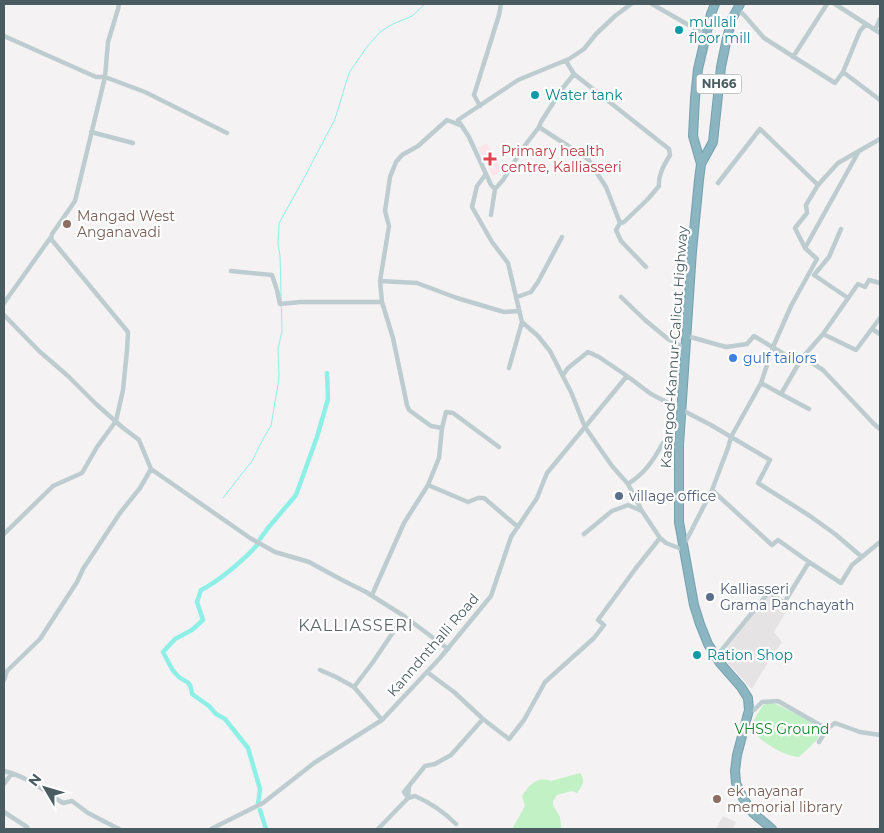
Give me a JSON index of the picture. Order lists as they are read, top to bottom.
{
  "streets": {
    "highway": ["NH66", "Kasargod-Kannur-Calicut Highway"],
    "street": ["Kanndnthalli Road"]
  },
  "districts": ["KALLIASSERI"],
  "parks": ["VHSS Ground"],
  "places": {
    "other": [
      "mullali floor mill",
      "Water tank",
      "Mangad West Anganavadi",
      "gulf tailors",
      "village office",
      "Kalliasseri Grama Panchayath",
      "Ration Shop",
      "ek nayanar memorial library"
    ],
    "health": ["Primary health centre, Kalliasseri"]
  },
  "north": "top left"
}
